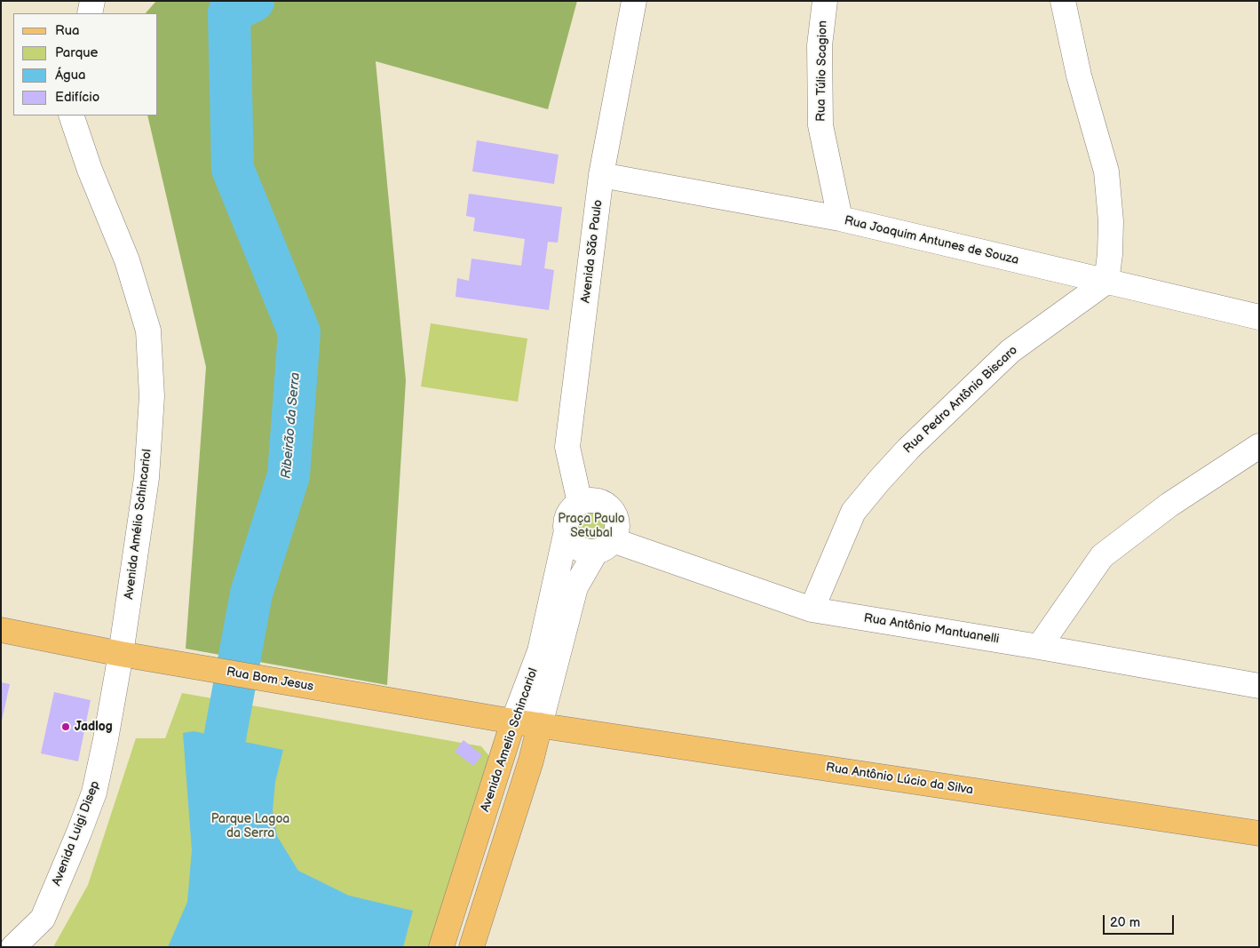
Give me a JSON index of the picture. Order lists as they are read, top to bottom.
{
  "streets": {
    "main road": ["Rua Bom Jesus", "Avenida Amelio Schincariol", "Rua Antônio Lúcio da Silva"],
    "street": [
      "Rua Túlio Scagion",
      "Rua Joaquim Antunes de Souza",
      "Avenida São Paulo",
      "Rua Pedro Antônio Biscaro",
      "Avenida Amélio Schincariol",
      "Rua Antônio Mantuanelli",
      "Avenida Luigi Disep"
    ]
  },
  "crossings": [
    ["Rua Túlio Scagion", "Rua Joaquim Antunes de Souza"],
    ["Rua Joaquim Antunes de Souza", "Avenida São Paulo"],
    ["Rua Joaquim Antunes de Souza", "Rua Pedro Antônio Biscaro"],
    ["Avenida São Paulo", "Rua Antônio Mantuanelli"],
    ["Avenida São Paulo", "Avenida Amelio Schincariol"],
    ["Rua Pedro Antônio Biscaro", "Rua Antônio Mantuanelli"],
    ["Avenida Amélio Schincariol", "Rua Bom Jesus"],
    ["Avenida Amélio Schincariol", "Avenida Luigi Disep"],
    ["Rua Antônio Mantuanelli", "Avenida Amelio Schincariol"],
    ["Rua Bom Jesus", "Avenida Amelio Schincariol"],
    ["Rua Bom Jesus", "Rua Antônio Lúcio da Silva"],
    ["Rua Bom Jesus", "Avenida Luigi Disep"],
    ["Avenida Amelio Schincariol", "Rua Antônio Lúcio da Silva"]
  ],
  "water": ["Ribeirão da Serra"],
  "parks": ["Praça Paulo Setubal", "Parque Lagoa da Serra"],
  "places": ["Jadlog"],
  "legend": [
    "Rua",
    "Parque",
    "Água",
    "Edifício"
  ],
  "scale_bar": "20 m"
}
